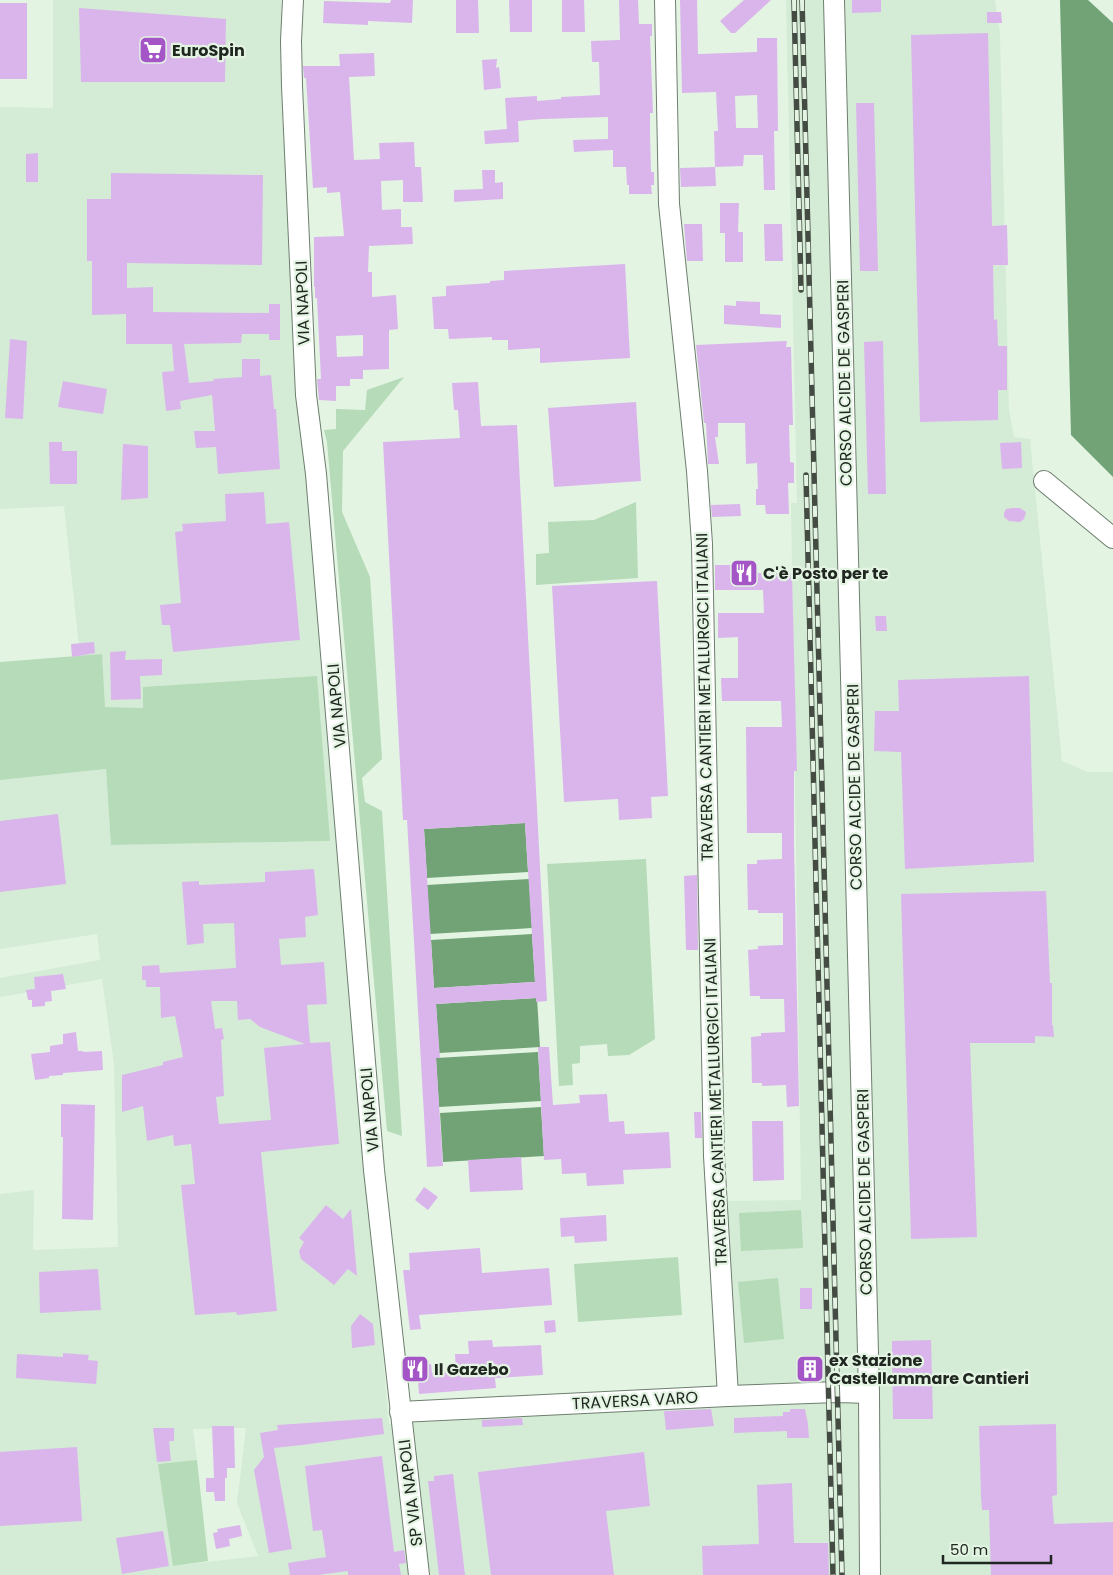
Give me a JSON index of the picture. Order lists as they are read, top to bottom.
{
  "streets": {
    "street": [
      "VIA NAPOLI",
      "CORSO ALCIDE DE GASPERI",
      "TRAVERSA CANTIERI METALLURGICI ITALIANI",
      "TRAVERSA VARO",
      "SP VIA NAPOLI"
    ]
  },
  "crossings": [
    ["VIA NAPOLI", "TRAVERSA VARO"],
    ["VIA NAPOLI", "SP VIA NAPOLI"],
    ["CORSO ALCIDE DE GASPERI", "TRAVERSA VARO"],
    ["TRAVERSA CANTIERI METALLURGICI ITALIANI", "TRAVERSA VARO"],
    ["TRAVERSA VARO", "SP VIA NAPOLI"]
  ],
  "places": {
    "supermarket": ["EuroSpin"],
    "restaurant": ["C'è Posto per te", "Il Gazebo"],
    "building": ["ex Stazione Castellammare Cantieri"]
  },
  "scale_bar": "50 m"
}
